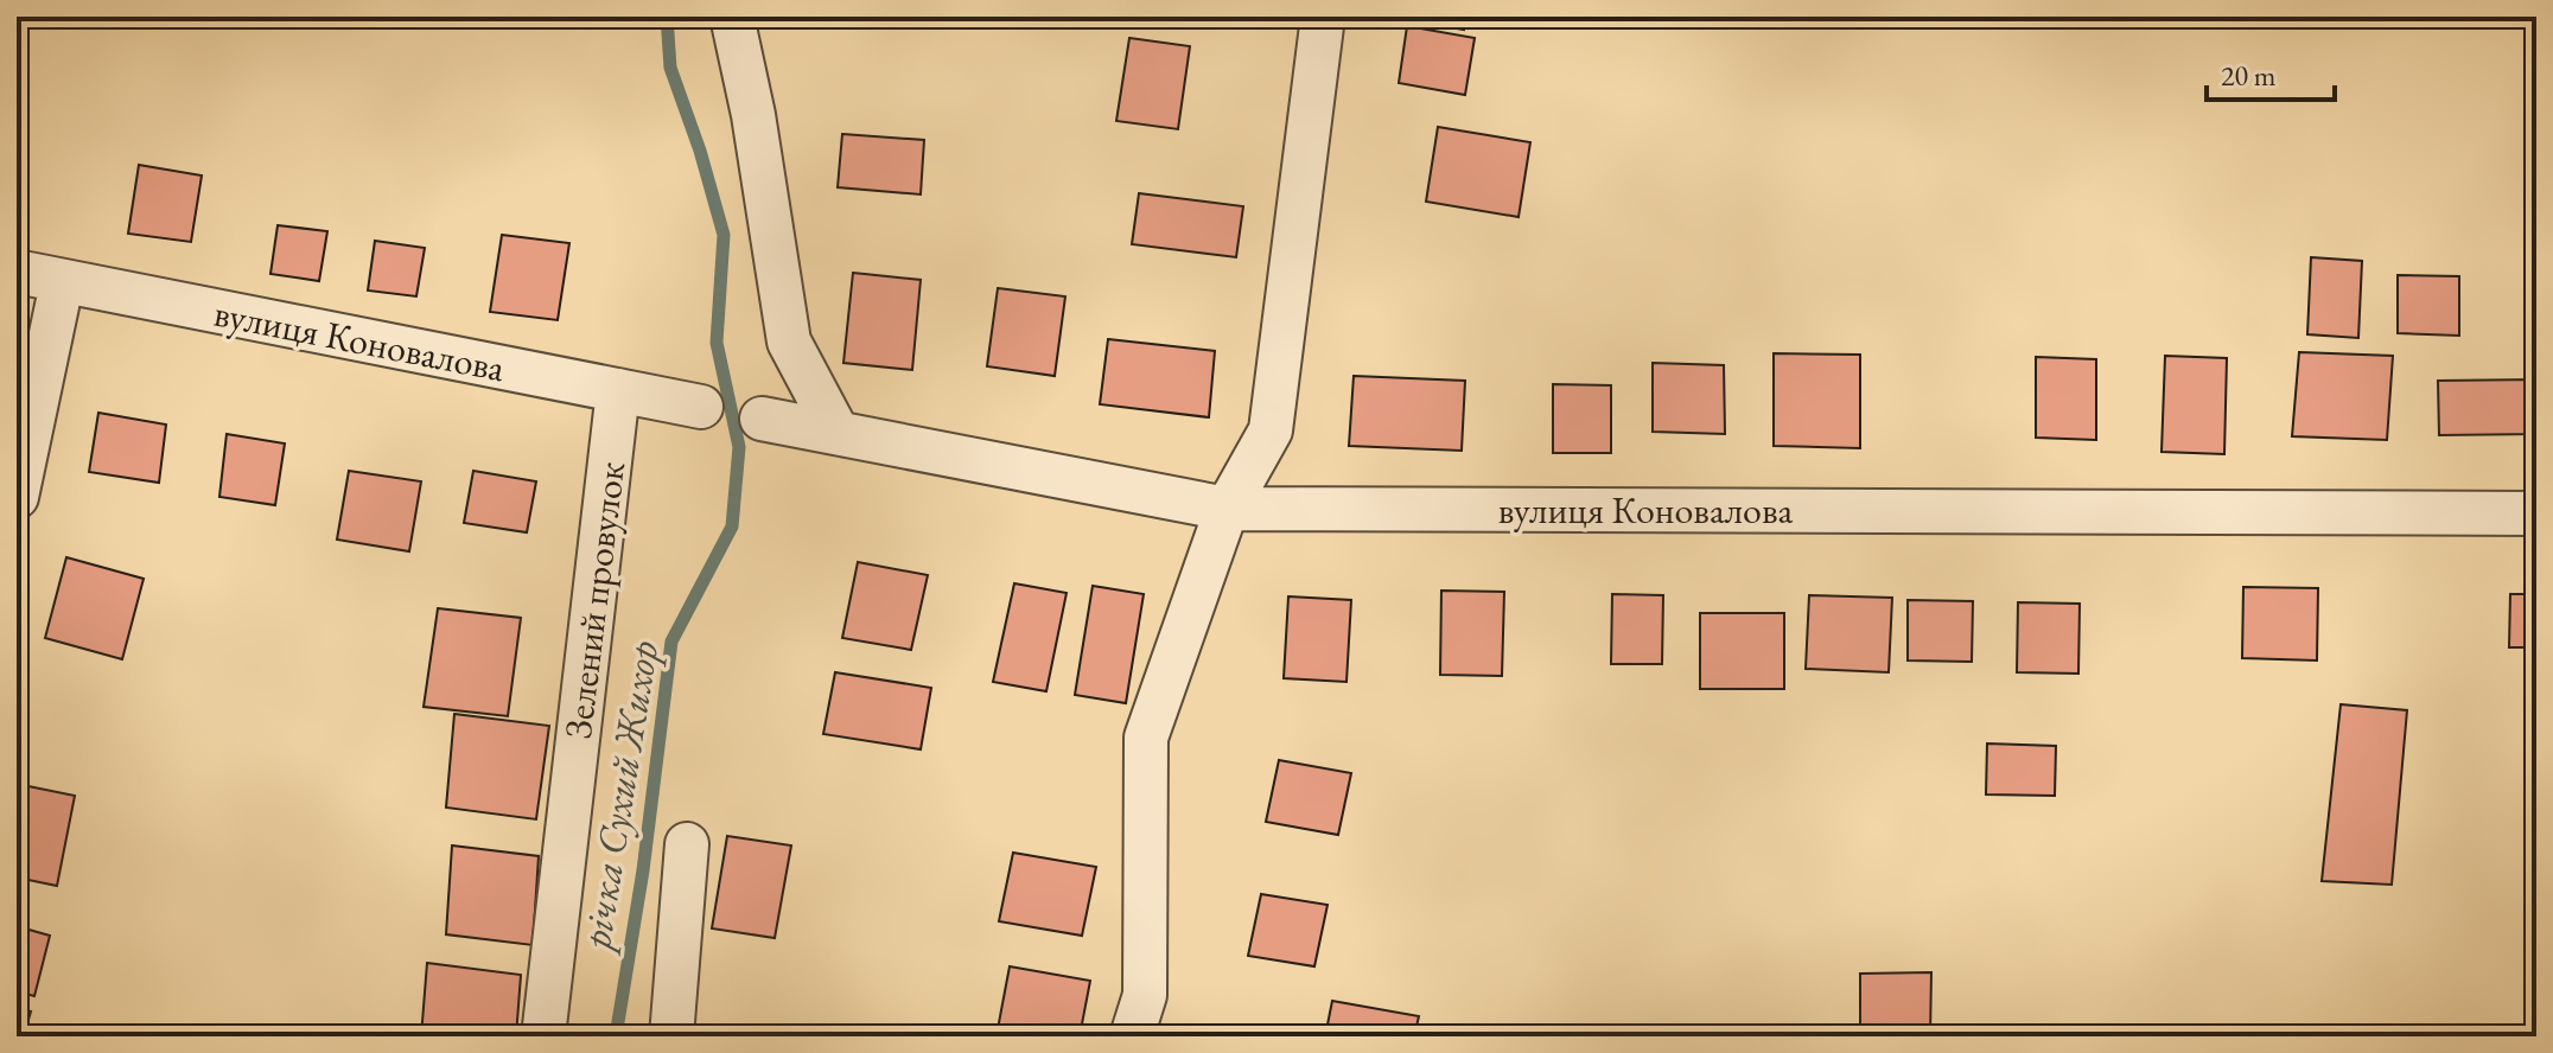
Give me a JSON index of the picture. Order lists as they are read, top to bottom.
{
  "streets": {
    "street": ["вулиця Коновалова", "Зелений провулок"]
  },
  "crossings": [
    ["вулиця Коновалова", "Зелений провулок"]
  ],
  "water": ["річка Сухий Жихор"],
  "scale_bar": "20 m"
}
